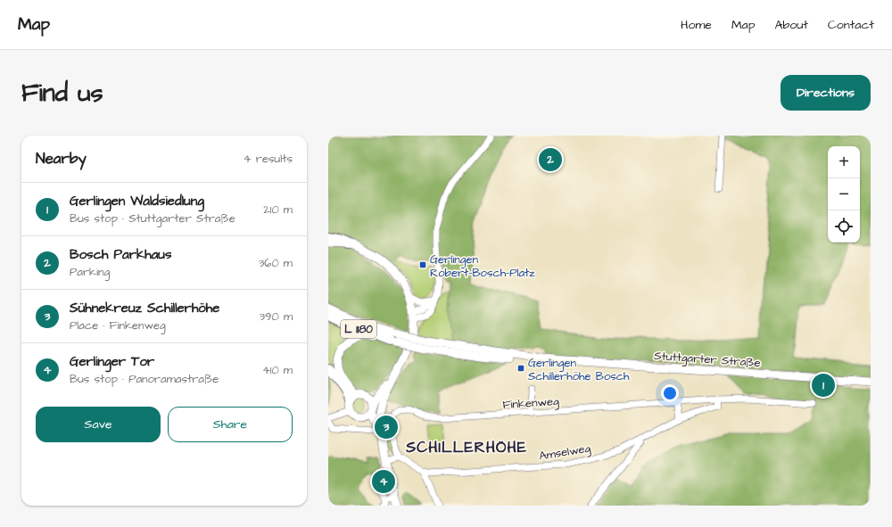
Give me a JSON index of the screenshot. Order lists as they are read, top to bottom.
{
  "streets": {
    "highway": ["L 1180"],
    "main road": ["Stuttgarter Straße"],
    "street": ["Finkenweg", "Amselweg"]
  },
  "crossings": [
    ["L 1180", "Stuttgarter Straße"],
    ["Finkenweg", "Amselweg"]
  ],
  "districts": ["SCHILLERHÖHE"],
  "places": {
    "transit": ["Gerlingen Robert-Bosch-Platz", "Gerlingen Schillerhöhe Bosch"]
  },
  "page": {
    "header": "Map",
    "nav": [
      "Home",
      "Map",
      "About",
      "Contact"
    ],
    "buttons": [
      "Directions",
      ["Save", "Share"]
    ],
    "title": "Find us",
    "heading": ["Nearby", "4 results"],
    "map_buttons": ["+", "−"],
    "pins": [
      "2",
      "1",
      "3",
      "4"
    ],
    "list": [
      {
        "mark": "1",
        "name": "Gerlingen Waldsiedlung",
        "note": "Bus stop · Stuttgarter Straße",
        "value": "210 m"
      },
      {
        "mark": "2",
        "name": "Bosch Parkhaus",
        "note": "Parking",
        "value": "360 m"
      },
      {
        "mark": "3",
        "name": "Sühnekreuz Schillerhöhe",
        "note": "Place · Finkenweg",
        "value": "390 m"
      },
      {
        "mark": "4",
        "name": "Gerlinger Tor",
        "note": "Bus stop · Panoramastraße",
        "value": "410 m"
      }
    ]
  }
}
